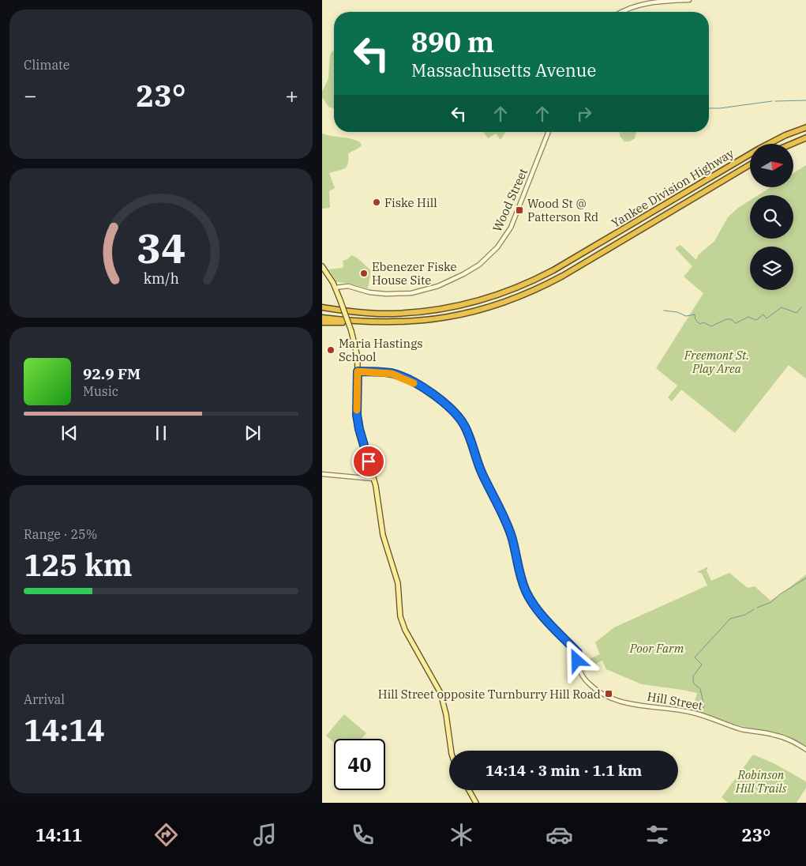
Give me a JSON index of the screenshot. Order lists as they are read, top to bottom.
{
  "streets": {
    "highway": ["Yankee Division Highway"],
    "street": ["Wood Street", "Hill Street"]
  },
  "parks": ["Freemont St. Play Area", "Poor Farm", "Robinson Hill Trails"],
  "places": {
    "other": ["Fiske Hill", "Ebenezer Fiske House Site", "Maria Hastings School"],
    "transit": ["Wood St @ Patterson Rd", "Hill Street opposite Turnburry Hill Road"]
  },
  "north": "right",
  "page": {
    "tile": [
      "Climate",
      ["Range · 25%", "125 km"],
      ["Arrival", "14:14"]
    ],
    "turn": ["890 m", "Massachusetts Avenue"],
    "heat": ["−", "23°", "+"],
    "song": ["92.9 FM", "Music"],
    "limit": "40",
    "trip": "14:14 · 3 min · 1.1 km",
    "tabs": ["14:11", "23°"],
    "gauge": ["34", "km/h"]
  }
}
